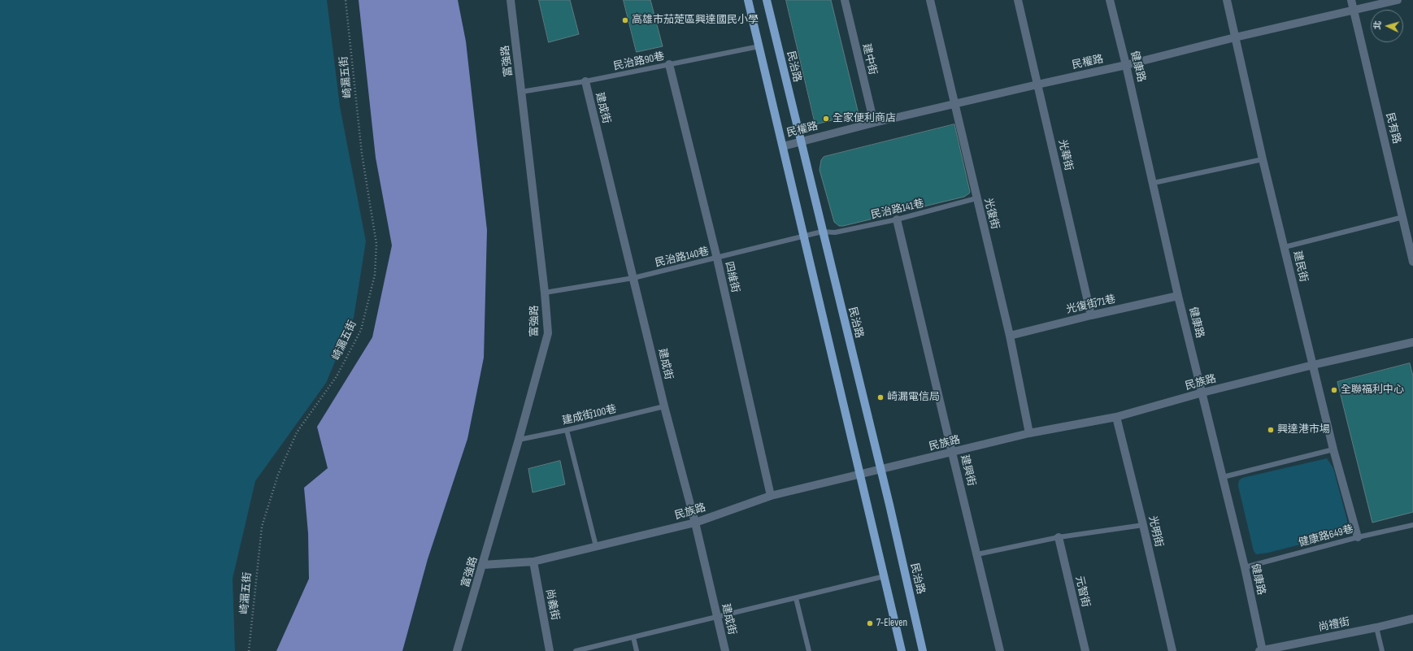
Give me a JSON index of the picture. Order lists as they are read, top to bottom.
{
  "streets": {
    "main road": ["民治路"],
    "street": [
      "建中街",
      "富強路",
      "民權路",
      "健康路",
      "建成街",
      "民有路",
      "光華街",
      "光復街",
      "建民街",
      "四維街",
      "光復街71巷",
      "民族路",
      "建興街",
      "光明街",
      "元智街",
      "尚義街",
      "尚禮街"
    ],
    "lane": [
      "民治路90巷",
      "民治路141巷",
      "民治路140巷",
      "建成街100巷",
      "健康路649巷"
    ],
    "path": ["崎漏五街"]
  },
  "crossings": [
    ["建中街", "民權路"],
    ["富強路", "民治路90巷"],
    ["富強路", "民治路140巷"],
    ["富強路", "民族路"],
    ["富強路", "建成街100巷"],
    ["民治路90巷", "建成街"],
    ["民治路90巷", "四維街"],
    ["民權路", "民治路"],
    ["民權路", "健康路"],
    ["民權路", "民有路"],
    ["民權路", "光華街"],
    ["民權路", "光復街"],
    ["民權路", "建民街"],
    ["民治路", "民治路141巷"],
    ["民治路", "民治路140巷"],
    ["民治路", "民族路"],
    ["健康路", "光復街71巷"],
    ["健康路", "民族路"],
    ["健康路", "健康路649巷"],
    ["健康路", "尚禮街"],
    ["建成街", "民治路140巷"],
    ["建成街", "民族路"],
    ["建成街", "建成街100巷"],
    ["光華街", "光復街71巷"],
    ["民治路141巷", "光復街"],
    ["民治路141巷", "民治路140巷"],
    ["民治路141巷", "建興街"],
    ["光復街", "光復街71巷"],
    ["光復街", "民族路"],
    ["民治路140巷", "四維街"],
    ["建民街", "民族路"],
    ["建民街", "健康路649巷"],
    ["四維街", "民族路"],
    ["民族路", "建興街"],
    ["民族路", "光明街"],
    ["民族路", "尚義街"]
  ],
  "places": [
    "高雄市茄萣區興達國民小學",
    "全家便利商店",
    "全聯福利中心",
    "崎漏電信局",
    "興達港市場",
    "7-Eleven"
  ],
  "north": "left"
}
